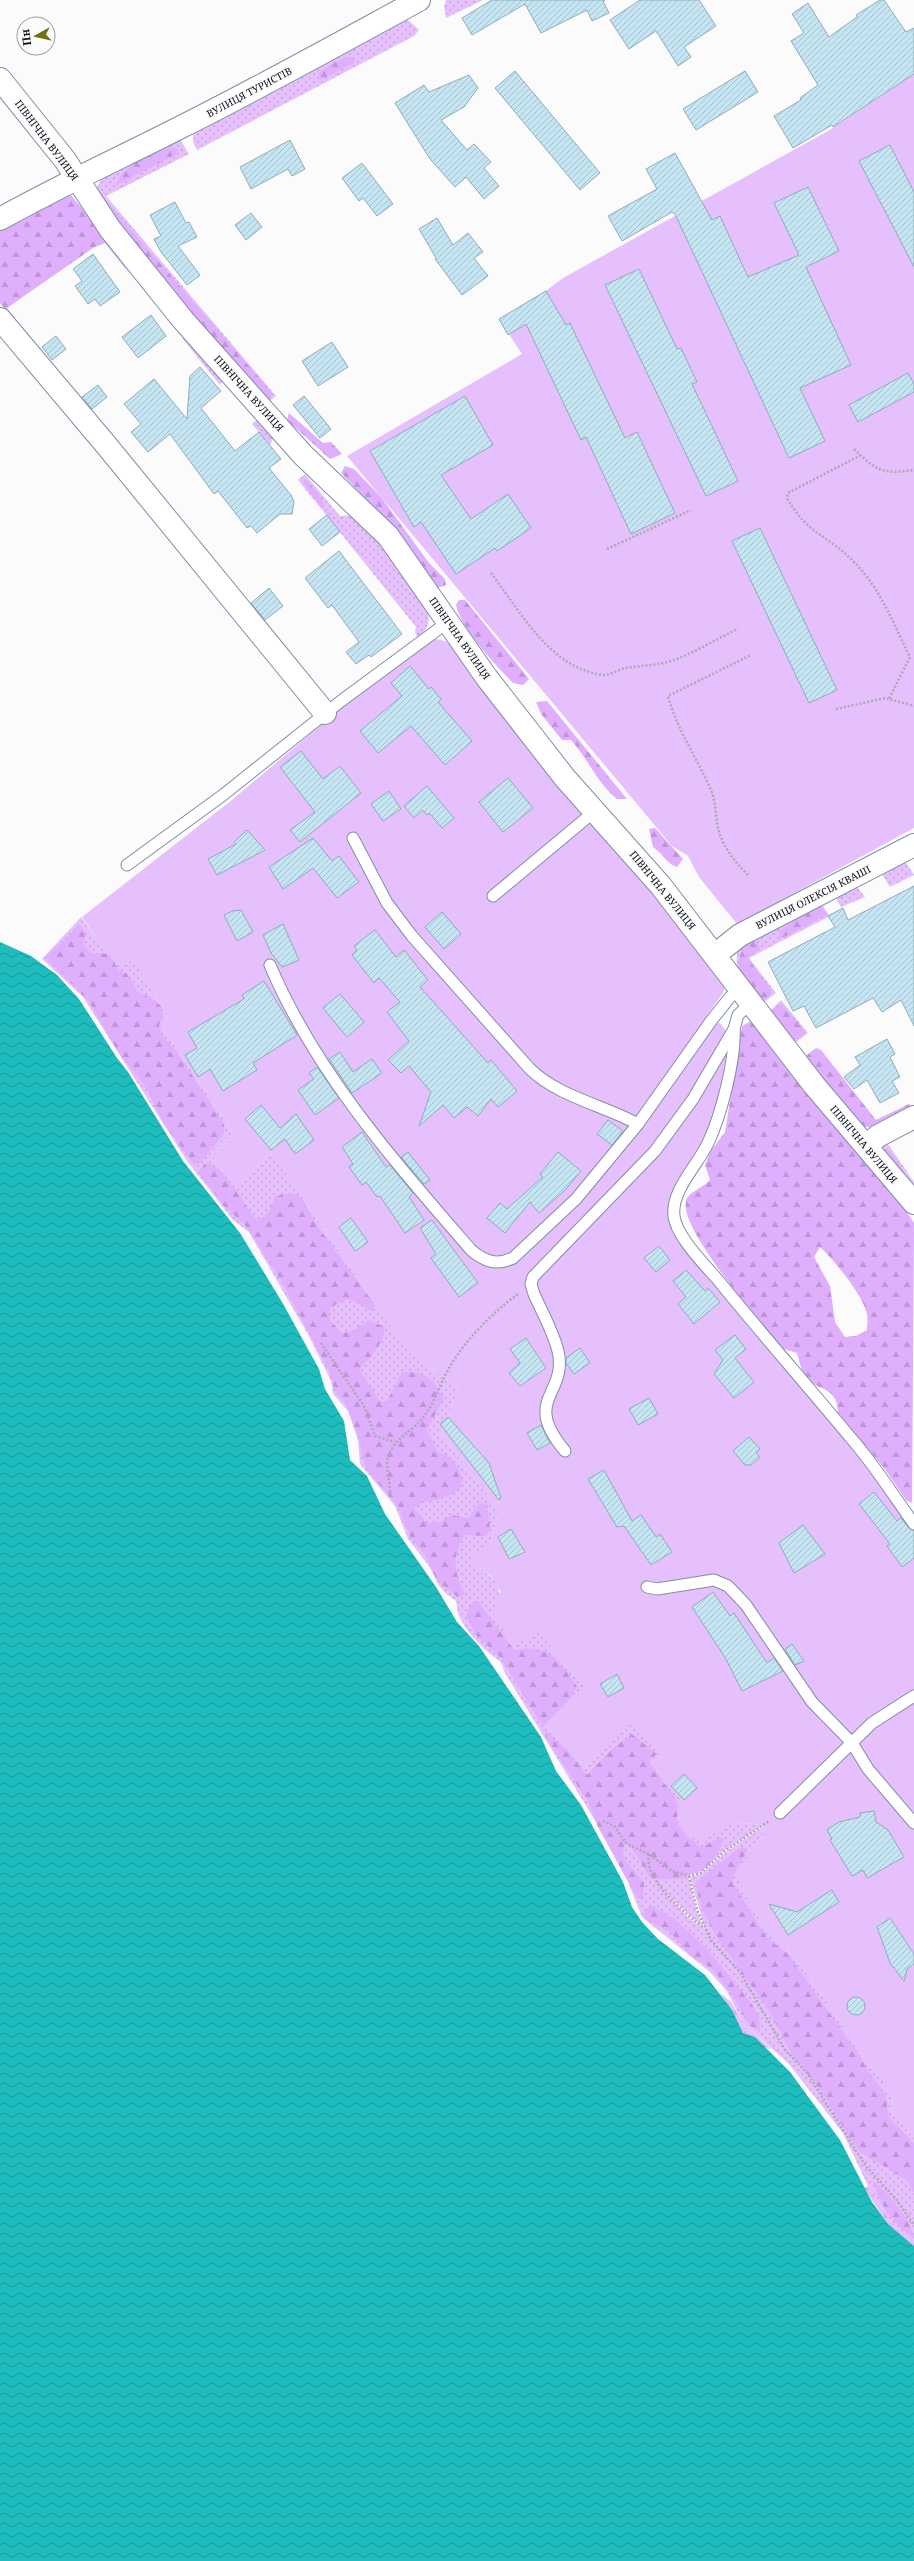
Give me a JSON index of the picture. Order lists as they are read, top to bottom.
{
  "streets": {
    "street": ["ВУЛИЦЯ ТУРИСТІВ", "ПІВНІЧНА ВУЛИЦЯ", "ВУЛИЦЯ ОЛЕКСІЯ КВАШІ"]
  },
  "crossings": [
    ["ВУЛИЦЯ ТУРИСТІВ", "ПІВНІЧНА ВУЛИЦЯ"],
    ["ПІВНІЧНА ВУЛИЦЯ", "ВУЛИЦЯ ОЛЕКСІЯ КВАШІ"]
  ],
  "north": "left"
}
